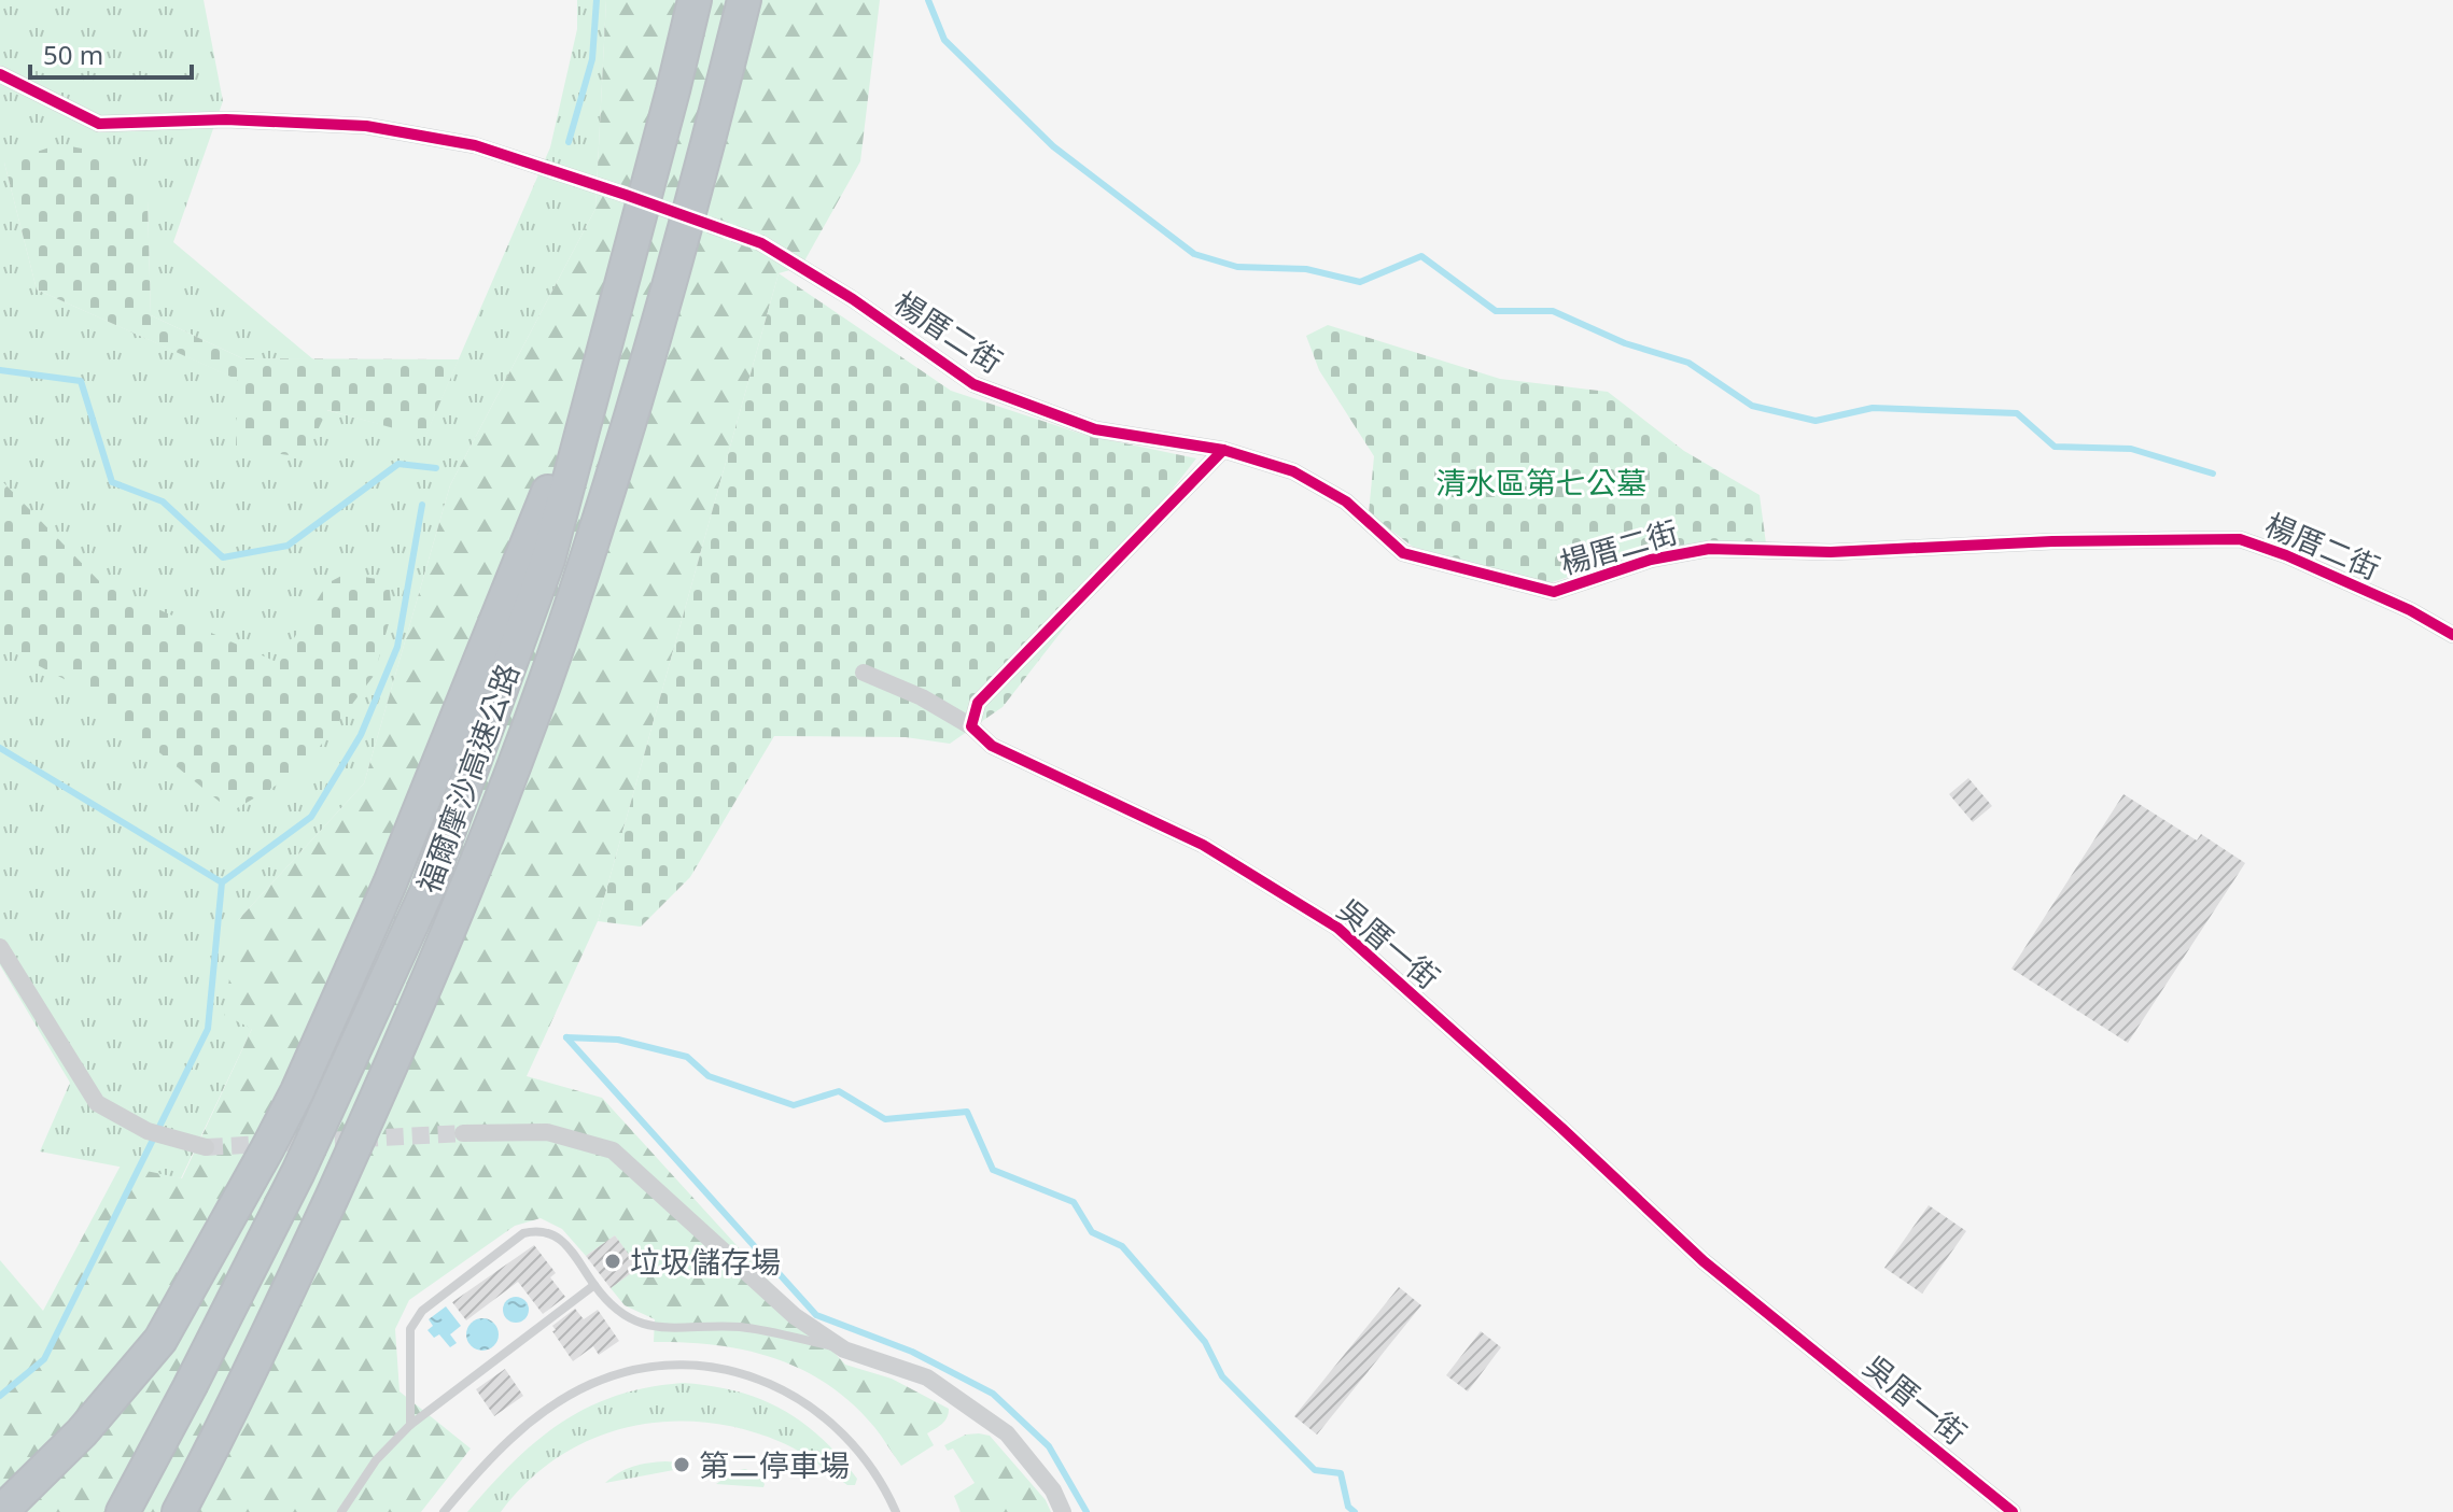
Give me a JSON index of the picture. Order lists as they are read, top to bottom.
{
  "streets": {
    "highway": ["福爾摩沙高速公路"],
    "street": ["楊厝二街", "吳厝一街"]
  },
  "parks": ["清水區第七公墓"],
  "places": ["垃圾儲存場", "第二停車場"],
  "scale_bar": "50 m"
}
